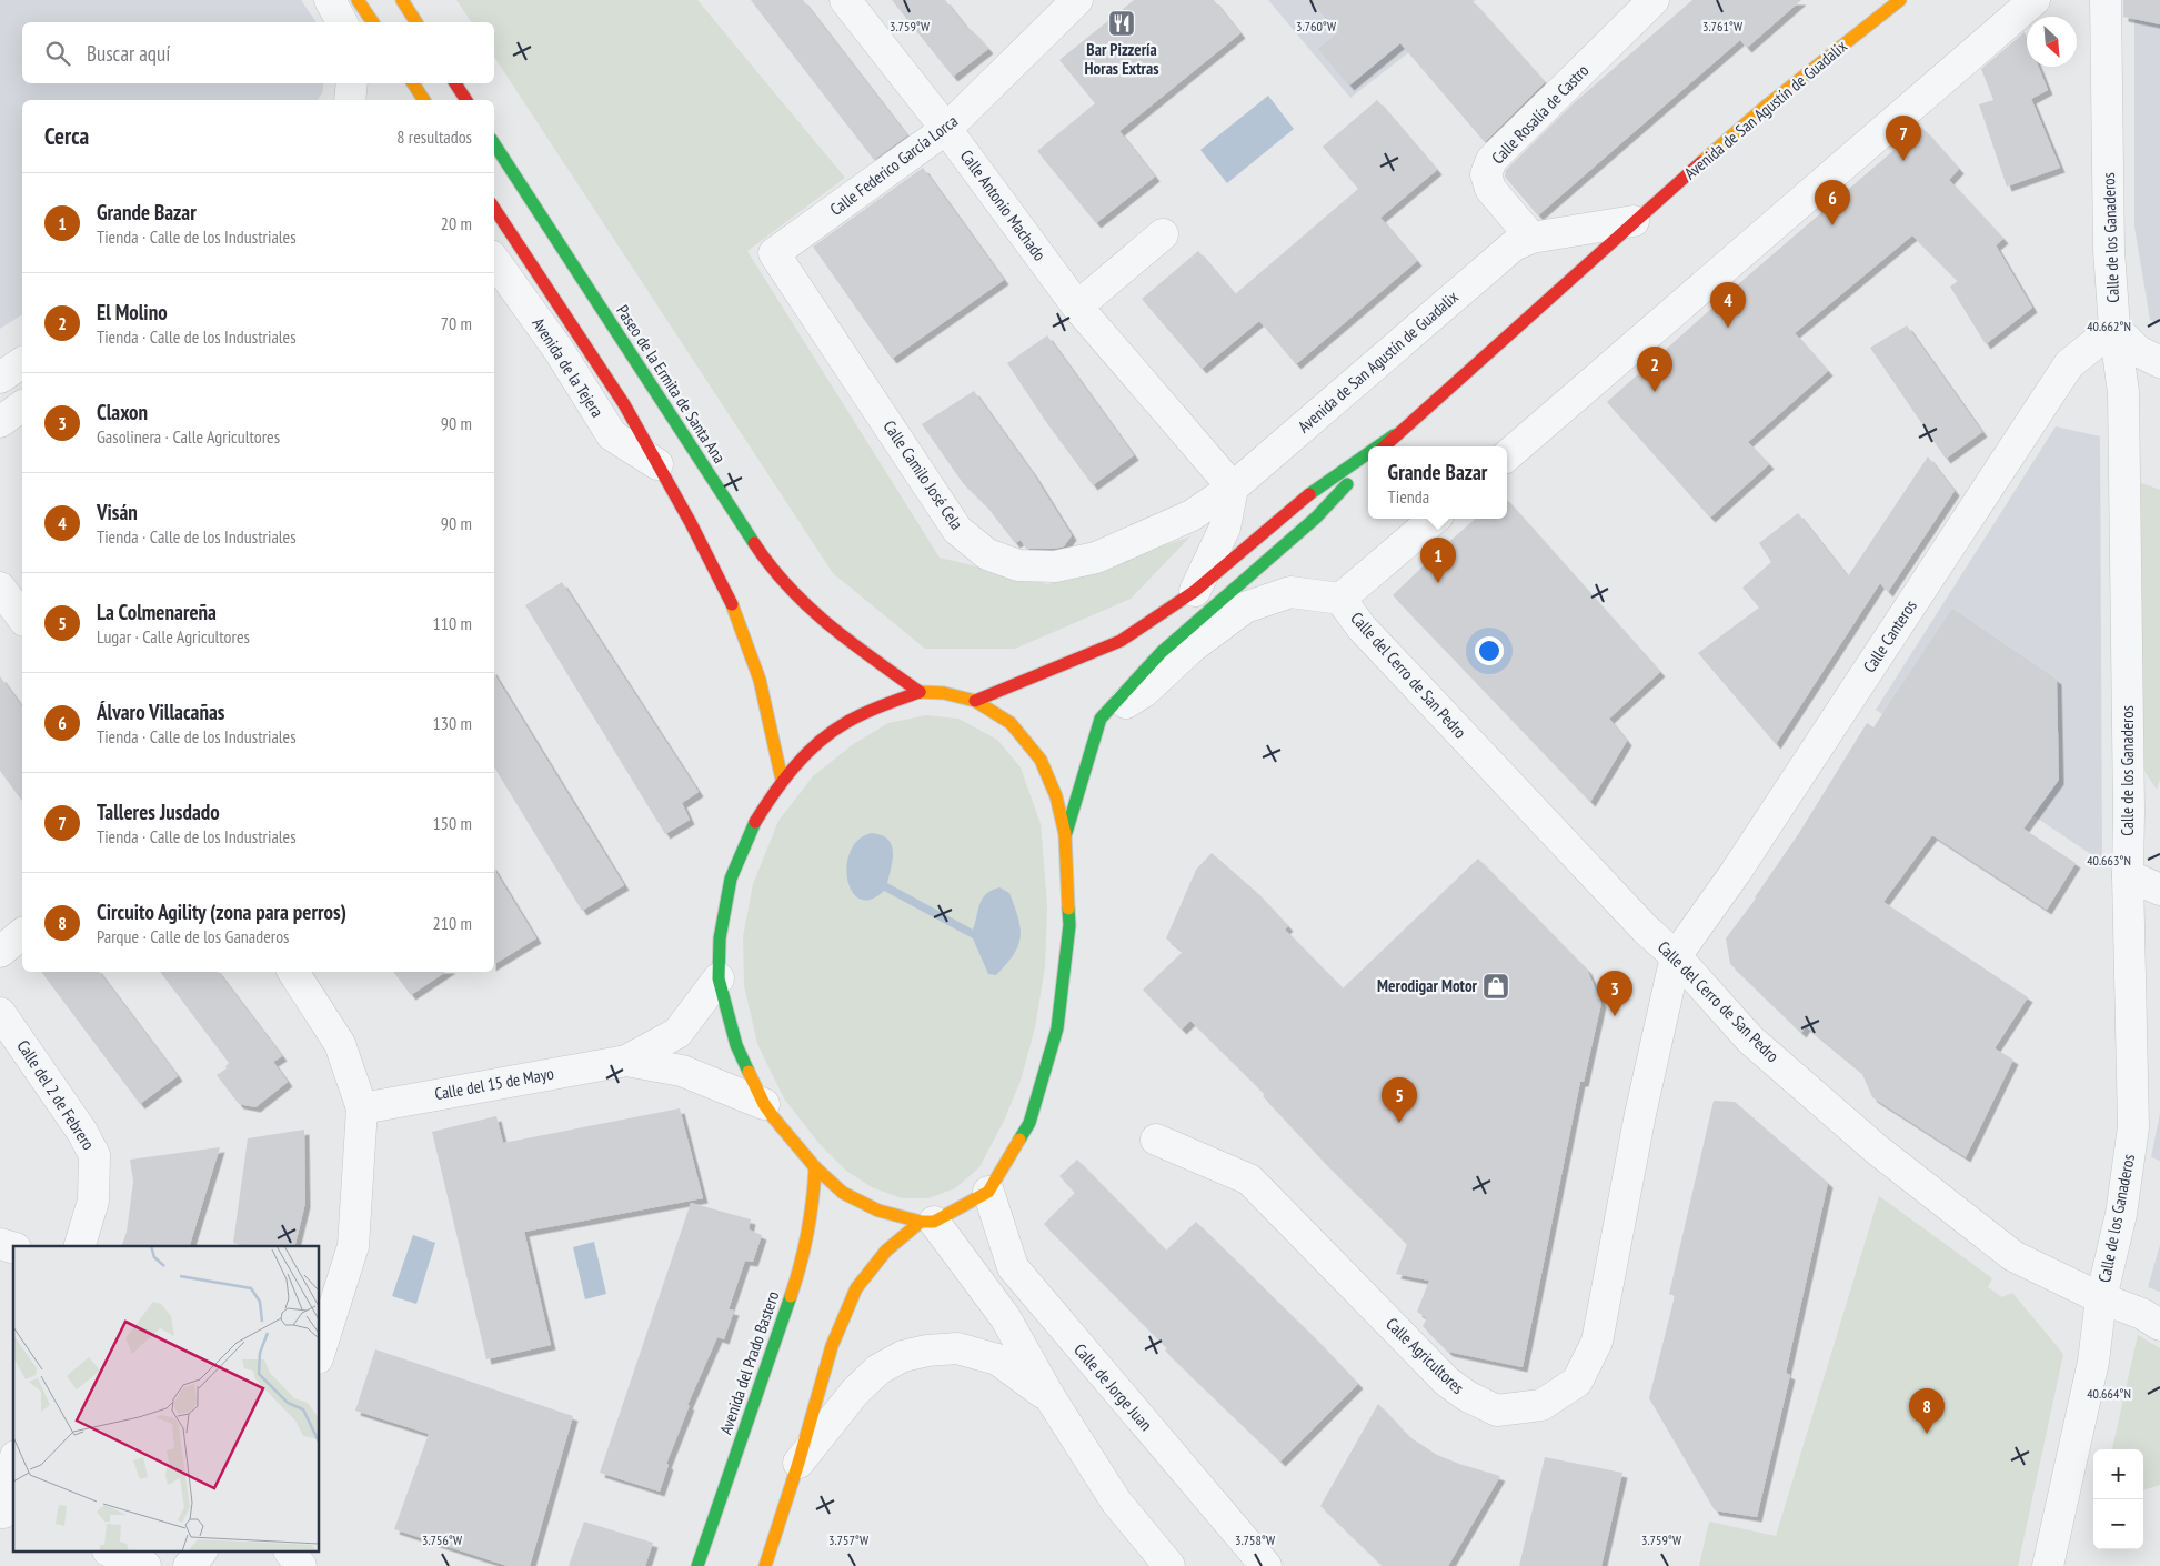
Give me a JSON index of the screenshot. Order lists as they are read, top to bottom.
{
  "streets": {
    "main road": ["Avenida de San Agustín de Guadalix", "Paseo de la Ermita de Santa Ana", "Avenida del Prado Bastero"],
    "street": [
      "Calle Rosalía de Castro",
      "Calle Federico García Lorca",
      "Calle Antonio Machado",
      "Calle de los Ganaderos",
      "Avenida de la Tejera",
      "Calle Camilo José Cela",
      "Calle Canteros",
      "Calle del Cerro de San Pedro",
      "Calle del 15 de Mayo",
      "Calle del 2 de Febrero",
      "Calle Agricultores",
      "Calle de Jorge Juan"
    ]
  },
  "crossings": [
    ["Avenida de San Agustín de Guadalix", "Calle Rosalía de Castro"],
    ["Avenida de San Agustín de Guadalix", "Calle Antonio Machado"],
    ["Avenida de San Agustín de Guadalix", "Calle Camilo José Cela"],
    ["Calle Federico García Lorca", "Calle Antonio Machado"],
    ["Calle Federico García Lorca", "Calle Camilo José Cela"],
    ["Calle Antonio Machado", "Calle Camilo José Cela"],
    ["Calle de los Ganaderos", "Calle Canteros"],
    ["Calle de los Ganaderos", "Calle del Cerro de San Pedro"],
    ["Calle Canteros", "Calle del Cerro de San Pedro"],
    ["Calle Canteros", "Calle Agricultores"],
    ["Calle del Cerro de San Pedro", "Calle Agricultores"]
  ],
  "places": {
    "restaurant": ["Bar Pizzería Horas Extras"],
    "shop": ["Merodigar Motor"]
  },
  "north": "bottom right",
  "page": {
    "search": "Buscar aquí",
    "heading": ["Cerca", "8 resultados"],
    "pins": [
      "7",
      "6",
      "4",
      "2",
      "1",
      "3",
      "5",
      "8"
    ],
    "list": [
      {
        "mark": "1",
        "name": "Grande Bazar",
        "note": "Tienda · Calle de los Industriales",
        "value": "20 m"
      },
      {
        "mark": "2",
        "name": "El Molino",
        "note": "Tienda · Calle de los Industriales",
        "value": "70 m"
      },
      {
        "mark": "3",
        "name": "Claxon",
        "note": "Gasolinera · Calle Agricultores",
        "value": "90 m"
      },
      {
        "mark": "4",
        "name": "Visán",
        "note": "Tienda · Calle de los Industriales",
        "value": "90 m"
      },
      {
        "mark": "5",
        "name": "La Colmenareña",
        "note": "Lugar · Calle Agricultores",
        "value": "110 m"
      },
      {
        "mark": "6",
        "name": "Álvaro Villacañas",
        "note": "Tienda · Calle de los Industriales",
        "value": "130 m"
      },
      {
        "mark": "7",
        "name": "Talleres Jusdado",
        "note": "Tienda · Calle de los Industriales",
        "value": "150 m"
      },
      {
        "mark": "8",
        "name": "Circuito Agility (zona para perros)",
        "note": "Parque · Calle de los Ganaderos",
        "value": "210 m"
      }
    ],
    "popup": ["Grande Bazar", "Tienda"],
    "map_buttons": ["+", "−"]
  },
  "coordinates": [
    "3.760°W",
    "3.759°W",
    "3.761°W",
    "40.662°N",
    "40.663°N",
    "40.664°N",
    "3.756°W",
    "3.757°W",
    "3.758°W"
  ]
}
